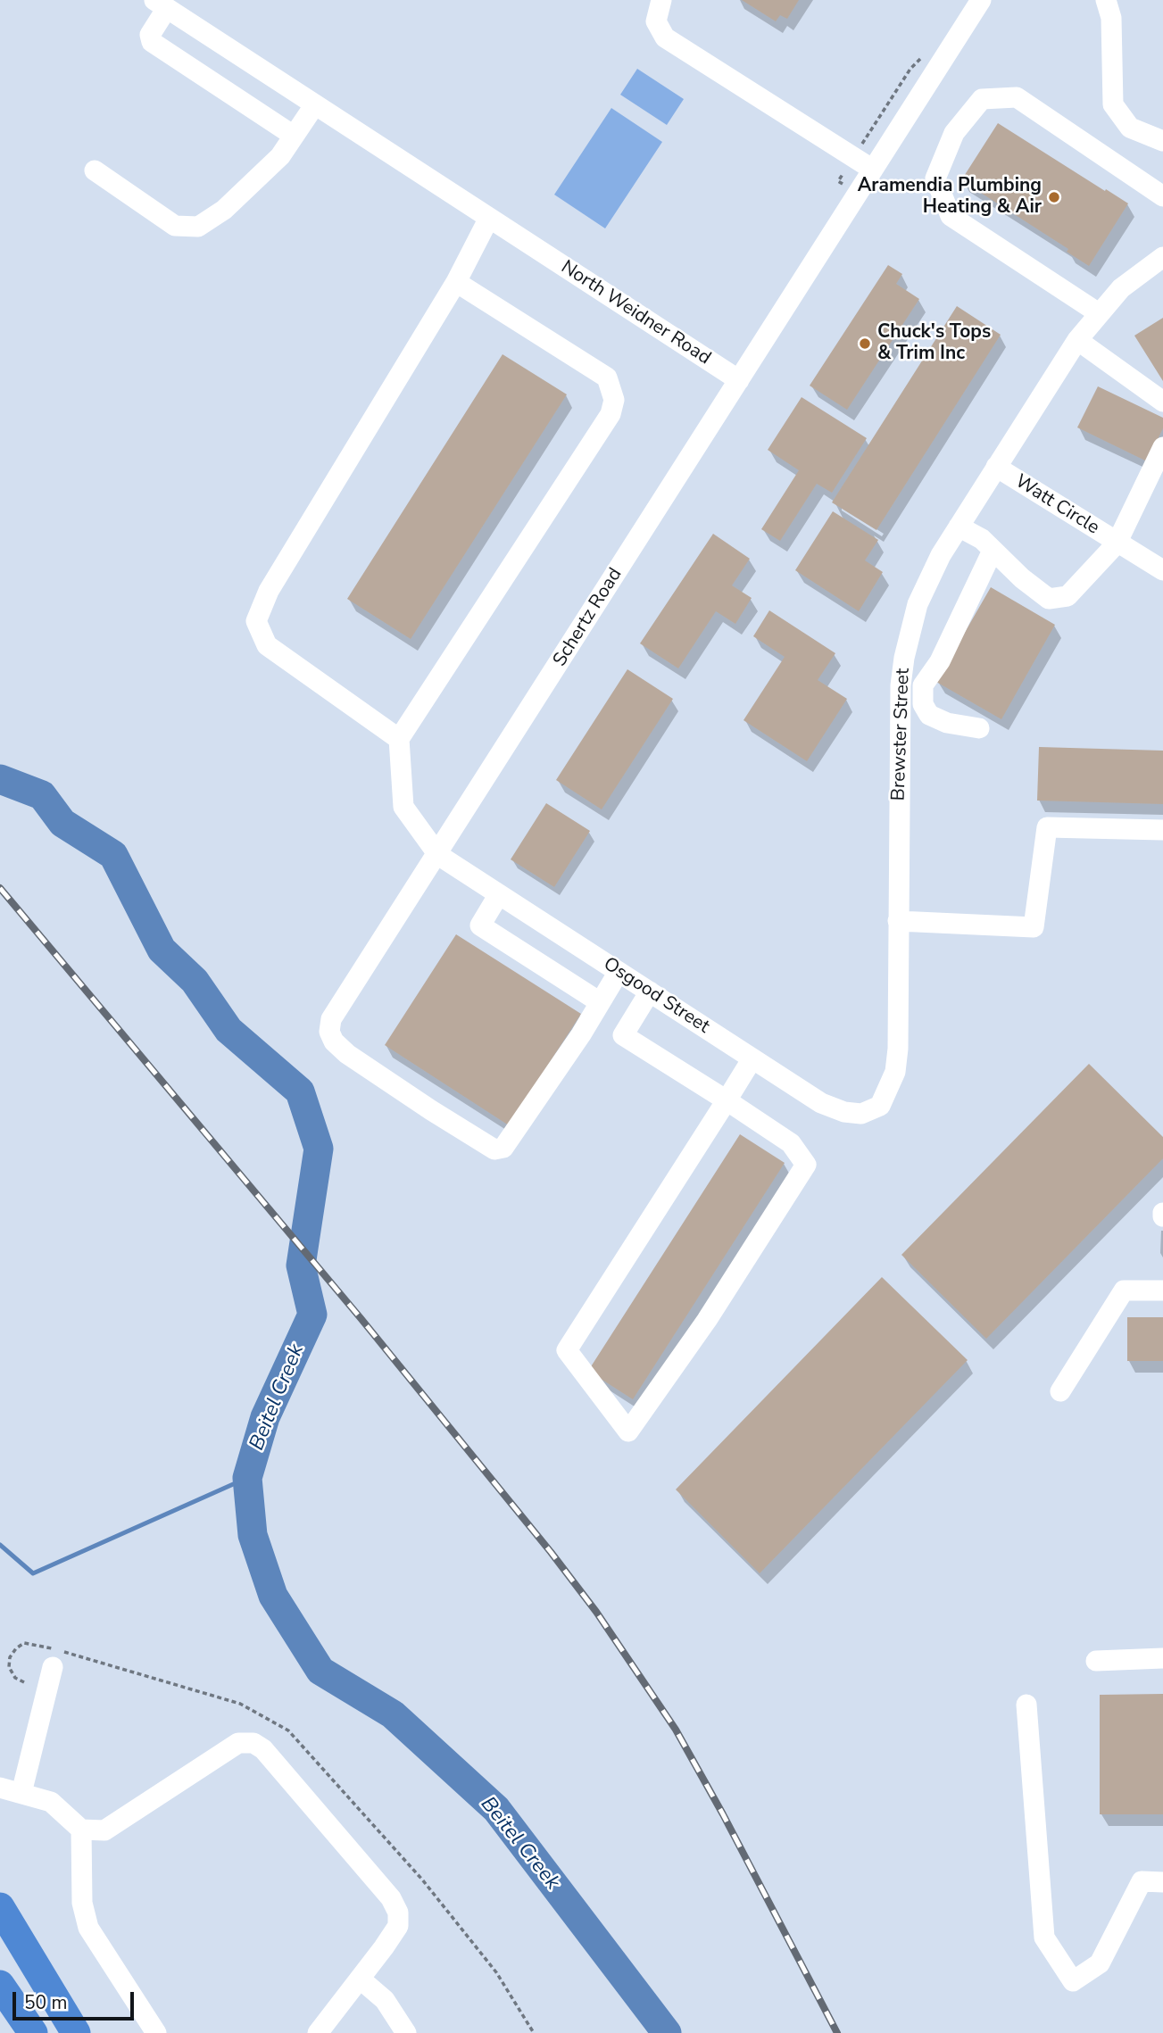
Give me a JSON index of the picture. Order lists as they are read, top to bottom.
{
  "streets": {
    "street": [
      "North Weidner Road",
      "Watt Circle",
      "Schertz Road",
      "Brewster Street",
      "Osgood Street"
    ]
  },
  "crossings": [
    ["North Weidner Road", "Schertz Road"],
    ["Watt Circle", "Brewster Street"],
    ["Schertz Road", "Osgood Street"],
    ["Brewster Street", "Osgood Street"]
  ],
  "water": ["Beitel Creek"],
  "places": ["Aramendia Plumbing Heating & Air", "Chuck's Tops & Trim Inc"],
  "scale_bar": "50 m"
}
